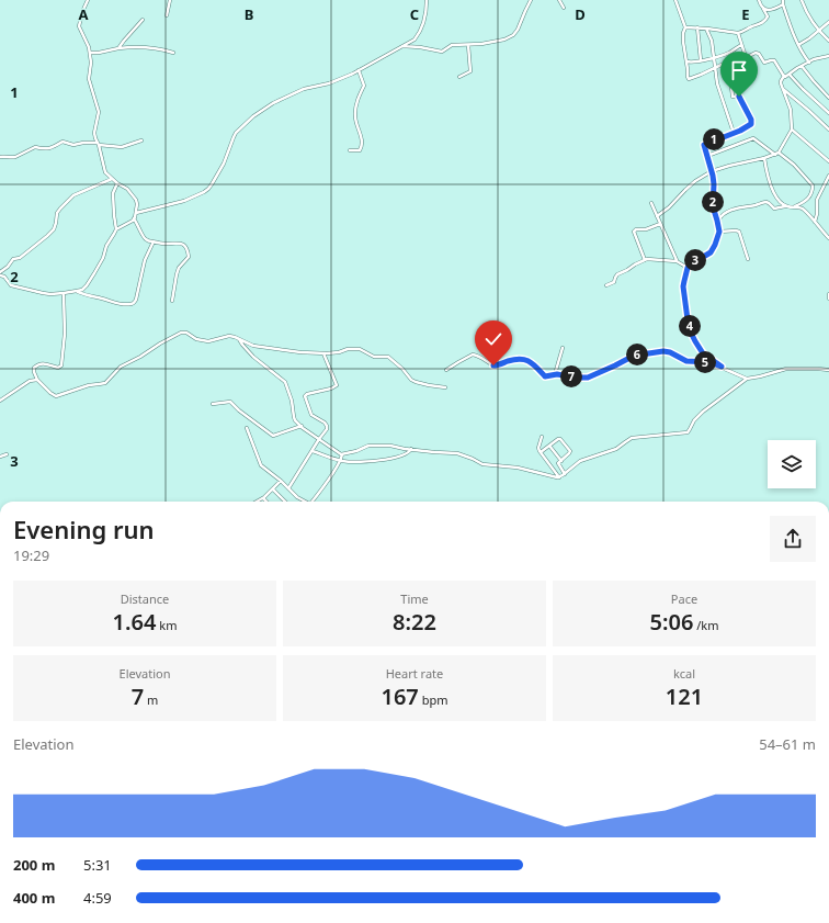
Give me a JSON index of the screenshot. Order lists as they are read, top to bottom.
{
  "page": {
    "pins": [
      "1",
      "2",
      "3",
      "4",
      "6",
      "5",
      "7"
    ],
    "heading": ["Evening run", "19:29"],
    "stats": [
      ["Distance", "1.64 km"],
      ["Time", "8:22"],
      ["Pace", "5:06 /km"],
      ["Elevation", "7 m"],
      ["Heart rate", "167 bpm"],
      ["kcal", "121"]
    ],
    "chart": ["Elevation", "54–61 m"],
    "list": [
      {
        "name": "200 m",
        "note": "5:31"
      },
      {
        "name": "400 m",
        "note": "4:59"
      }
    ]
  },
  "grid": {
    "columns": [
      "A",
      "B",
      "C",
      "D",
      "E"
    ],
    "rows": ["1", "2", "3"]
  }
}
